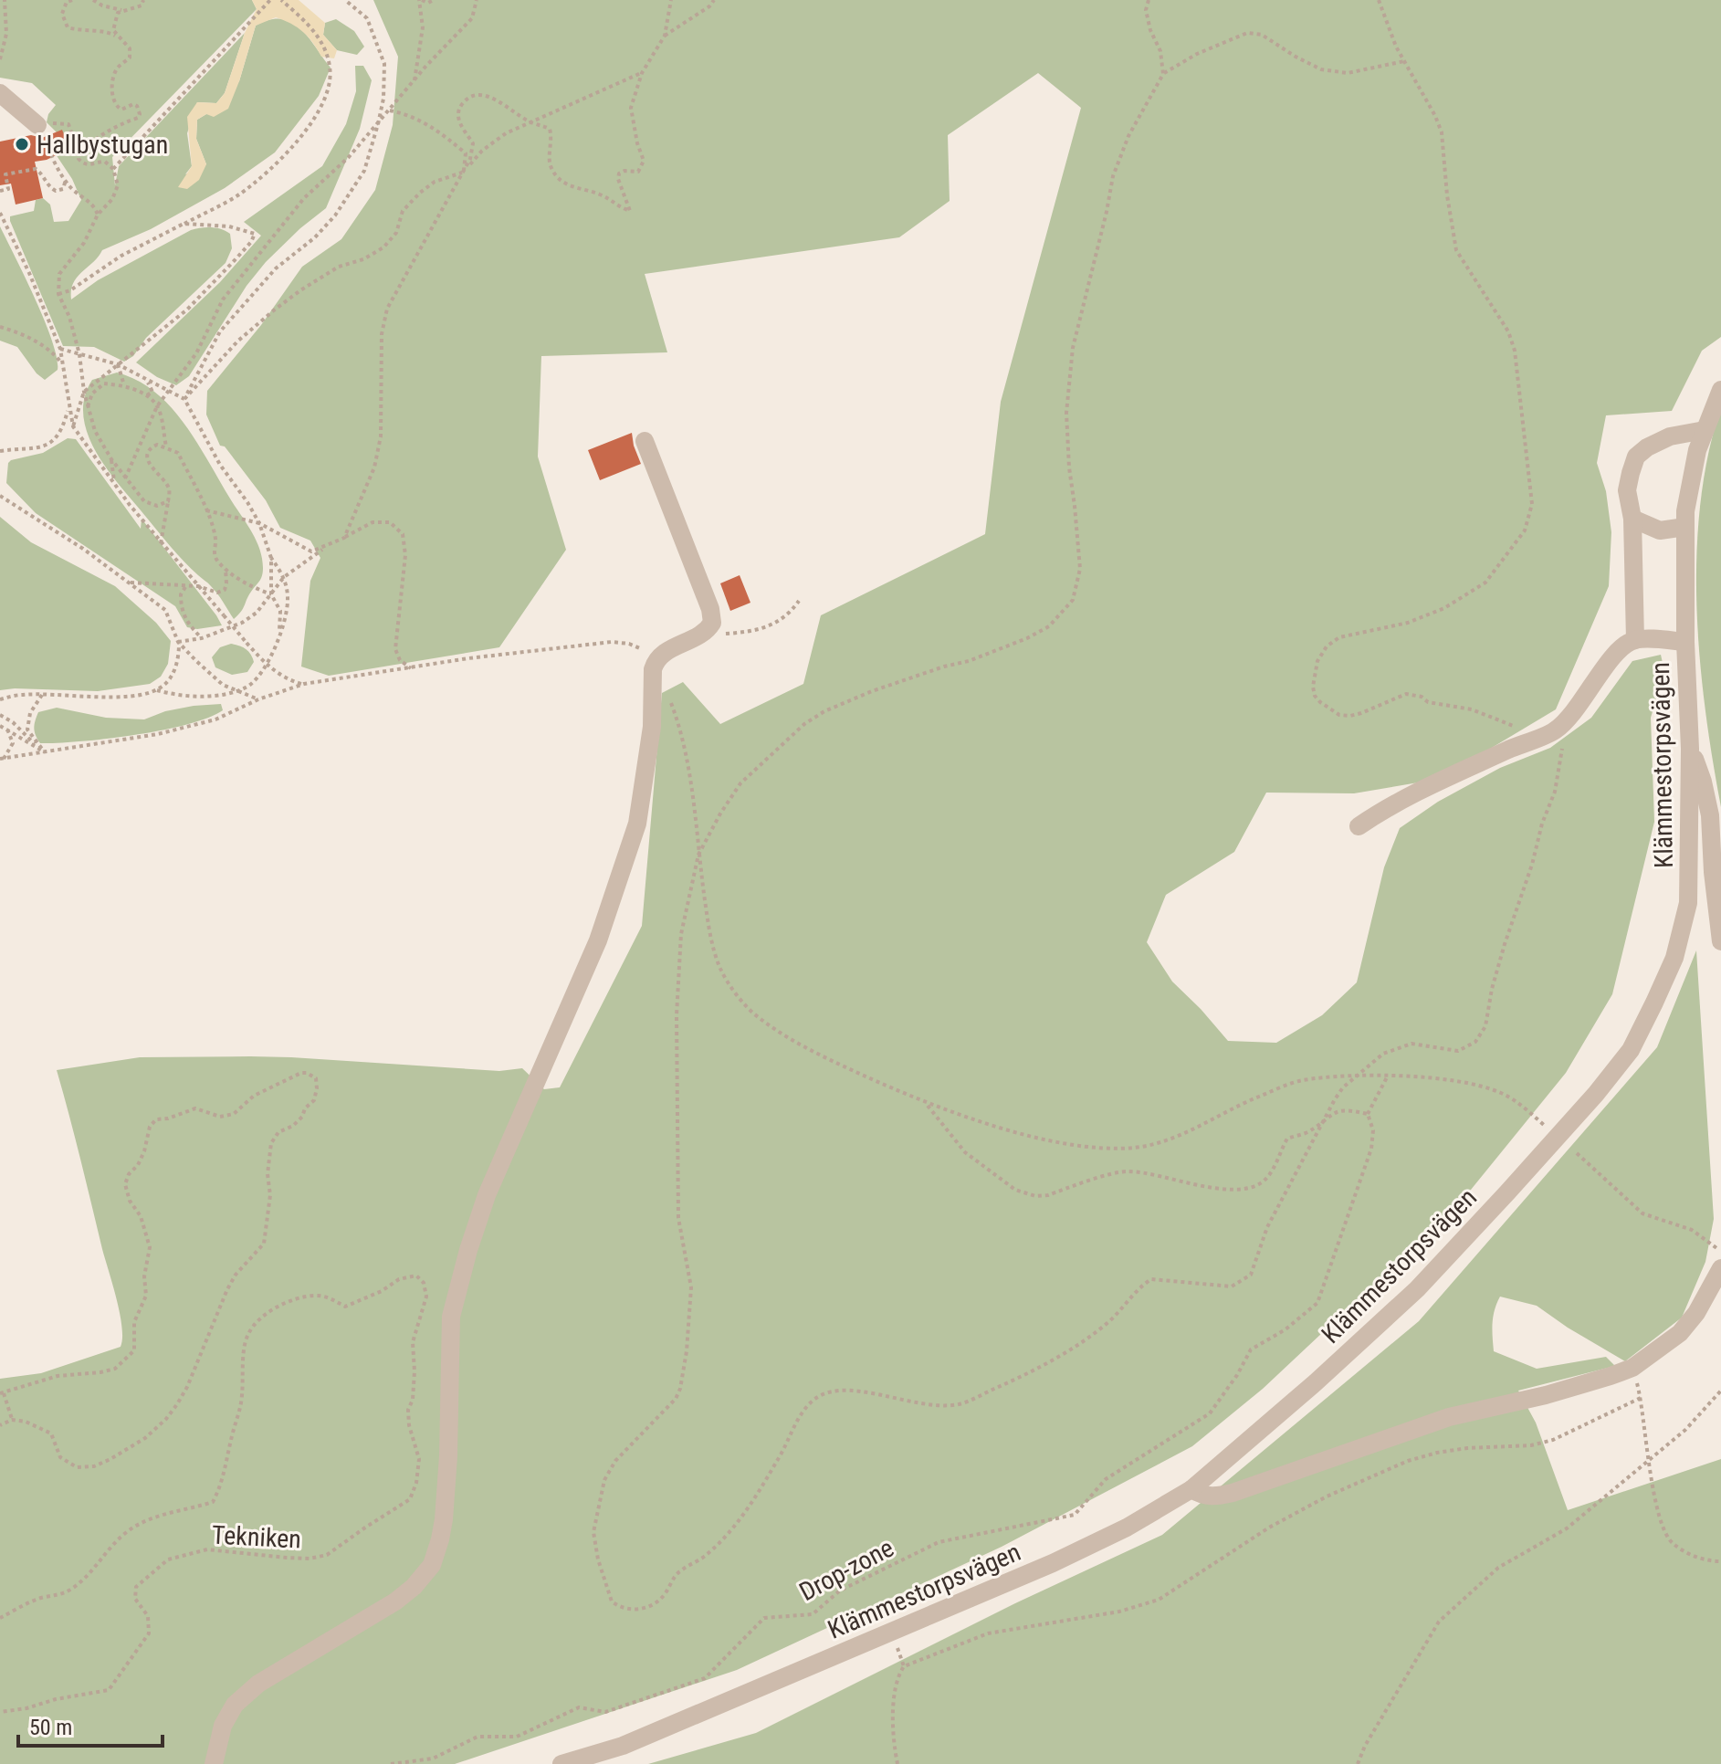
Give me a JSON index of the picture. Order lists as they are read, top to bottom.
{
  "streets": {
    "street": ["Klämmestorpsvägen"],
    "path": ["Tekniken", "Drop-zone"]
  },
  "places": ["Hallbystugan"],
  "scale_bar": "50 m"
}
